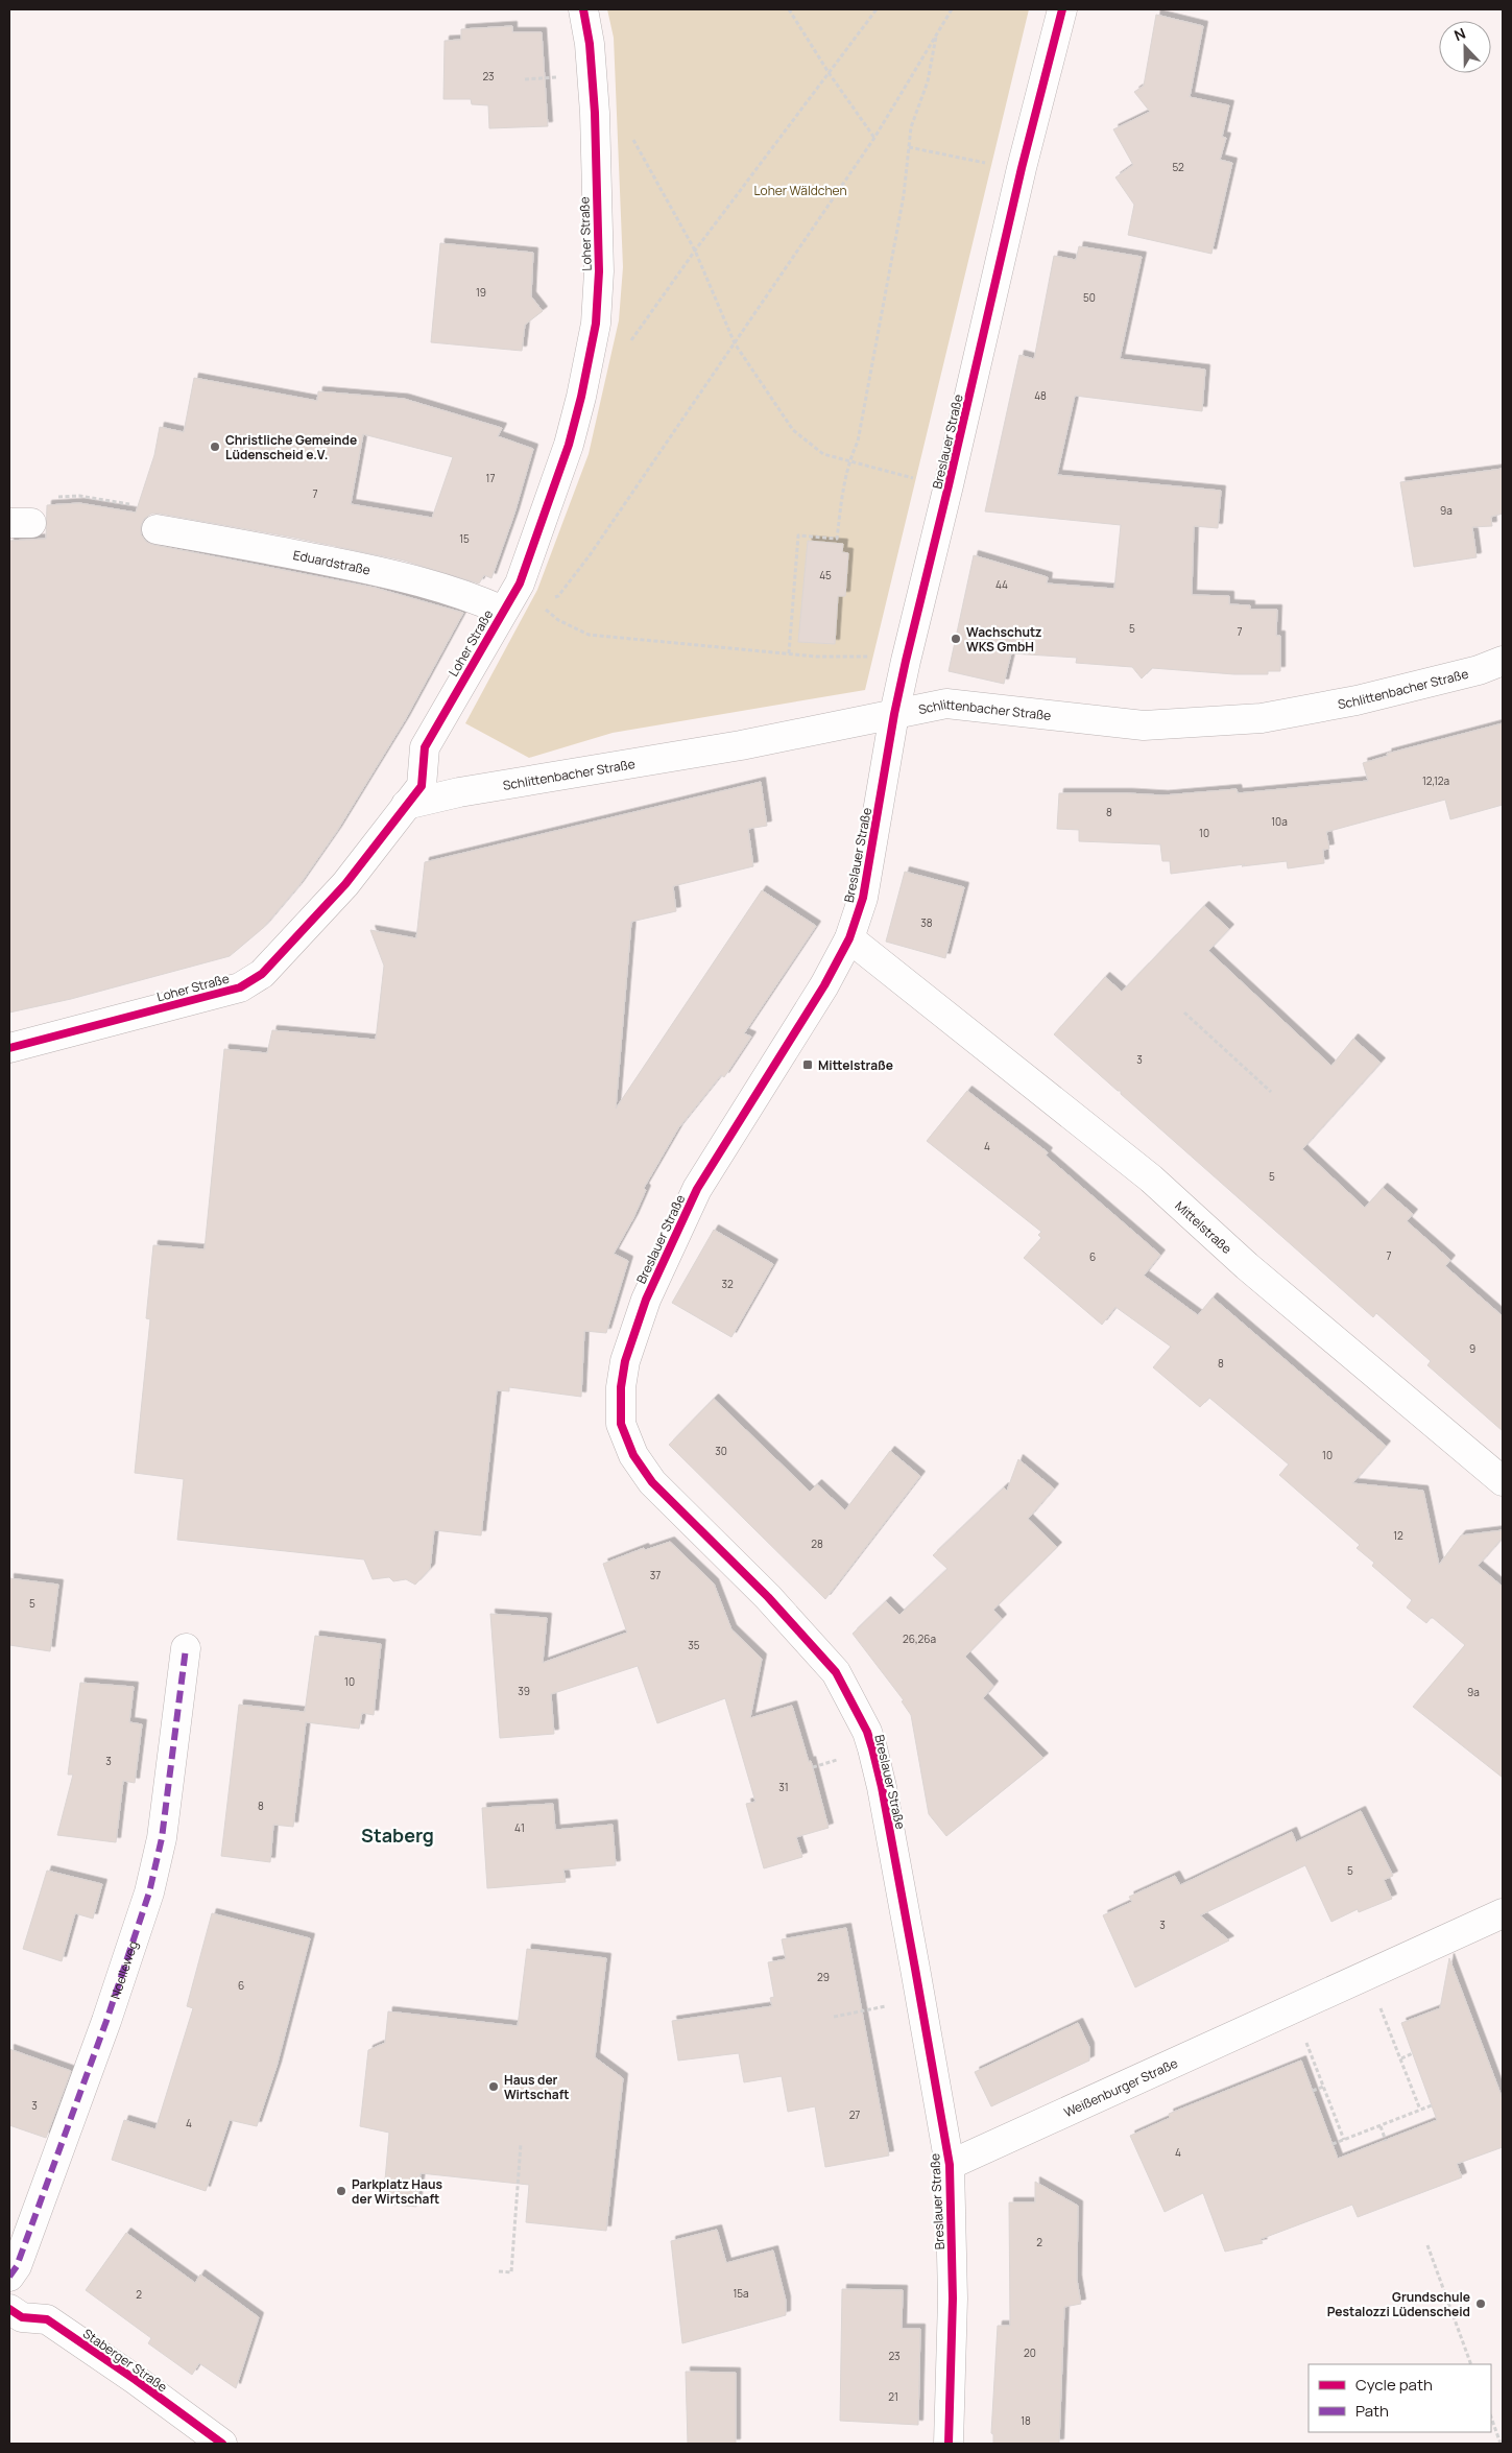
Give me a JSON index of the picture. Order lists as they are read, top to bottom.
{
  "streets": {
    "street": [
      "Loher Straße",
      "Breslauer Straße",
      "Eduardstraße",
      "Schlittenbacher Straße",
      "Mittelstraße",
      "Noelleweg",
      "Weißenburger Straße",
      "Staberger Straße"
    ]
  },
  "crossings": [
    ["Loher Straße", "Eduardstraße"],
    ["Loher Straße", "Schlittenbacher Straße"],
    ["Breslauer Straße", "Schlittenbacher Straße"],
    ["Breslauer Straße", "Mittelstraße"],
    ["Breslauer Straße", "Weißenburger Straße"]
  ],
  "districts": ["Staberg"],
  "parks": ["Loher Wäldchen"],
  "places": {
    "other": [
      "Christliche Gemeinde Lüdenscheid e.V.",
      "Wachschutz WKS GmbH",
      "Haus der Wirtschaft",
      "Parkplatz Haus der Wirtschaft",
      "Grundschule Pestalozzi Lüdenscheid"
    ],
    "transit": ["Mittelstraße"]
  },
  "house_numbers": [
    "23",
    "52",
    "19",
    "50",
    "48",
    "17",
    "7",
    "9a",
    "15",
    "45",
    "44",
    "5",
    "7",
    "12,12a",
    "8",
    "10a",
    "10",
    "38",
    "3",
    "4",
    "5",
    "7",
    "6",
    "32",
    "9",
    "8",
    "30",
    "10",
    "12",
    "28",
    "37",
    "5",
    "26,26a",
    "35",
    "10",
    "39",
    "9a",
    "3",
    "31",
    "8",
    "41",
    "5",
    "3",
    "29",
    "6",
    "3",
    "27",
    "4",
    "4",
    "2",
    "15a",
    "2",
    "20",
    "23",
    "21",
    "18"
  ],
  "legend": ["Cycle path", "Path"],
  "north": "top"
}
